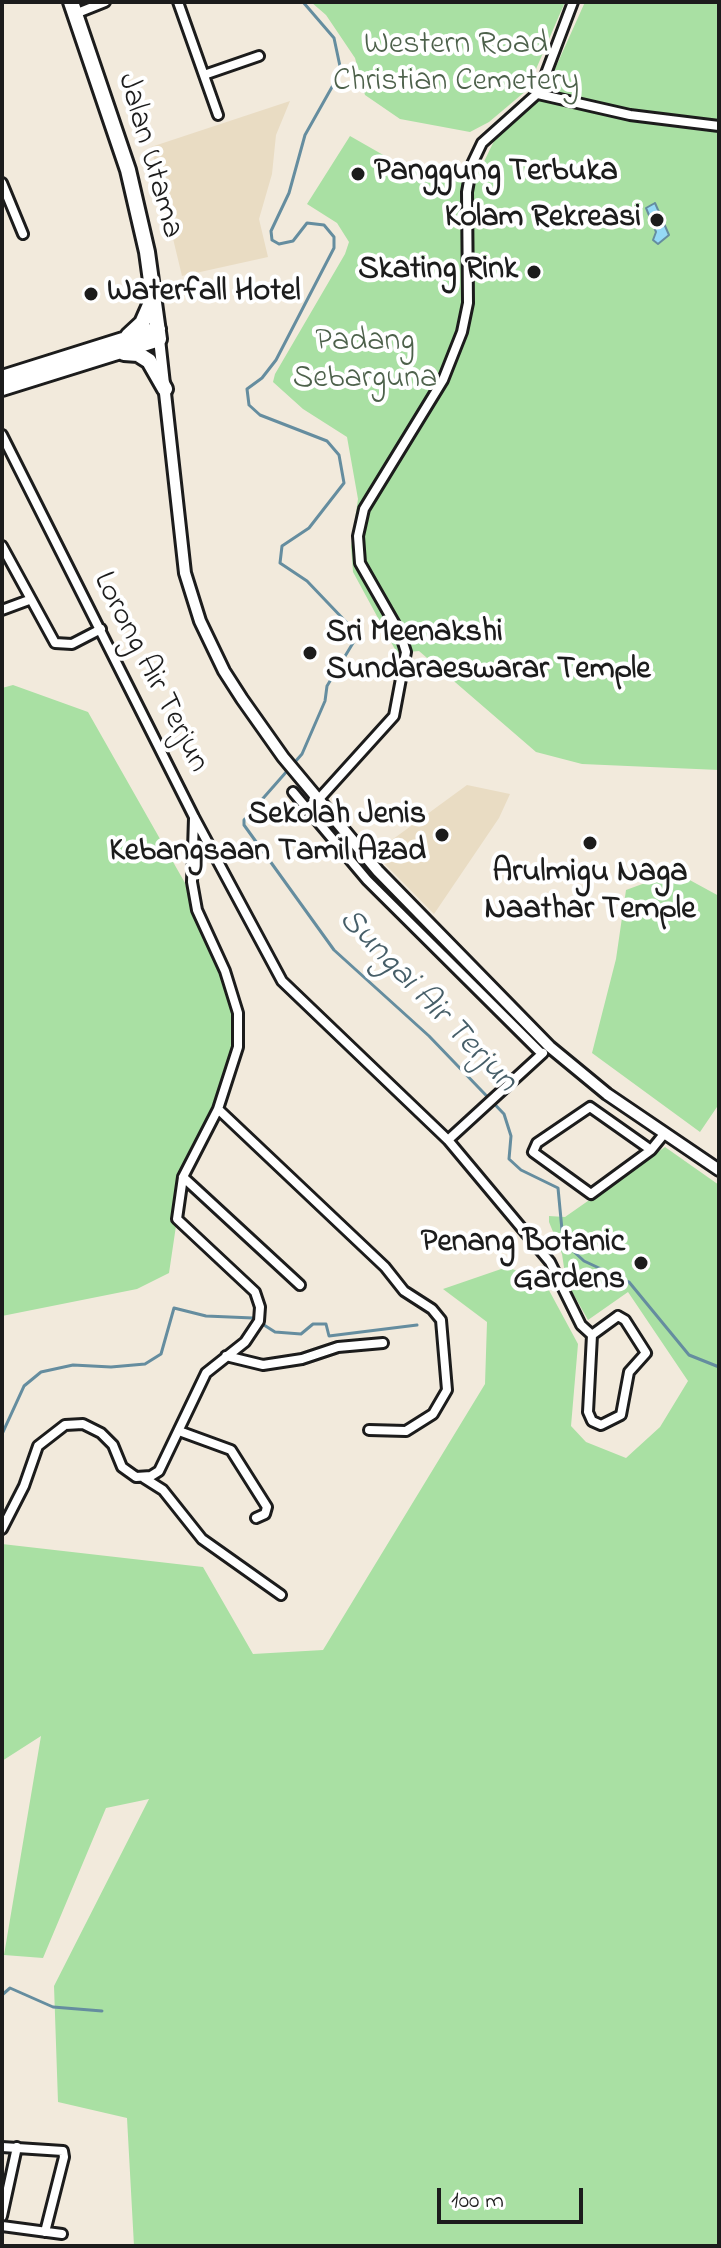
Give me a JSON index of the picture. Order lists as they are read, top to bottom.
{
  "streets": {
    "main road": ["Jalan Utama"],
    "street": ["Lorong Air Terjun"]
  },
  "water": ["Sungai Air Terjun"],
  "parks": ["Western Road Christian Cemetery", "Padang Sebarguna"],
  "places": [
    "Panggung Terbuka",
    "Kolam Rekreasi",
    "Skating Rink",
    "Waterfall Hotel",
    "Sri Meenakshi Sundaraeswarar Temple",
    "Sekolah Jenis Kebangsaan Tamil Azad",
    "Arulmigu Naga Naathar Temple",
    "Penang Botanic Gardens"
  ],
  "scale_bar": "100 m"
}
